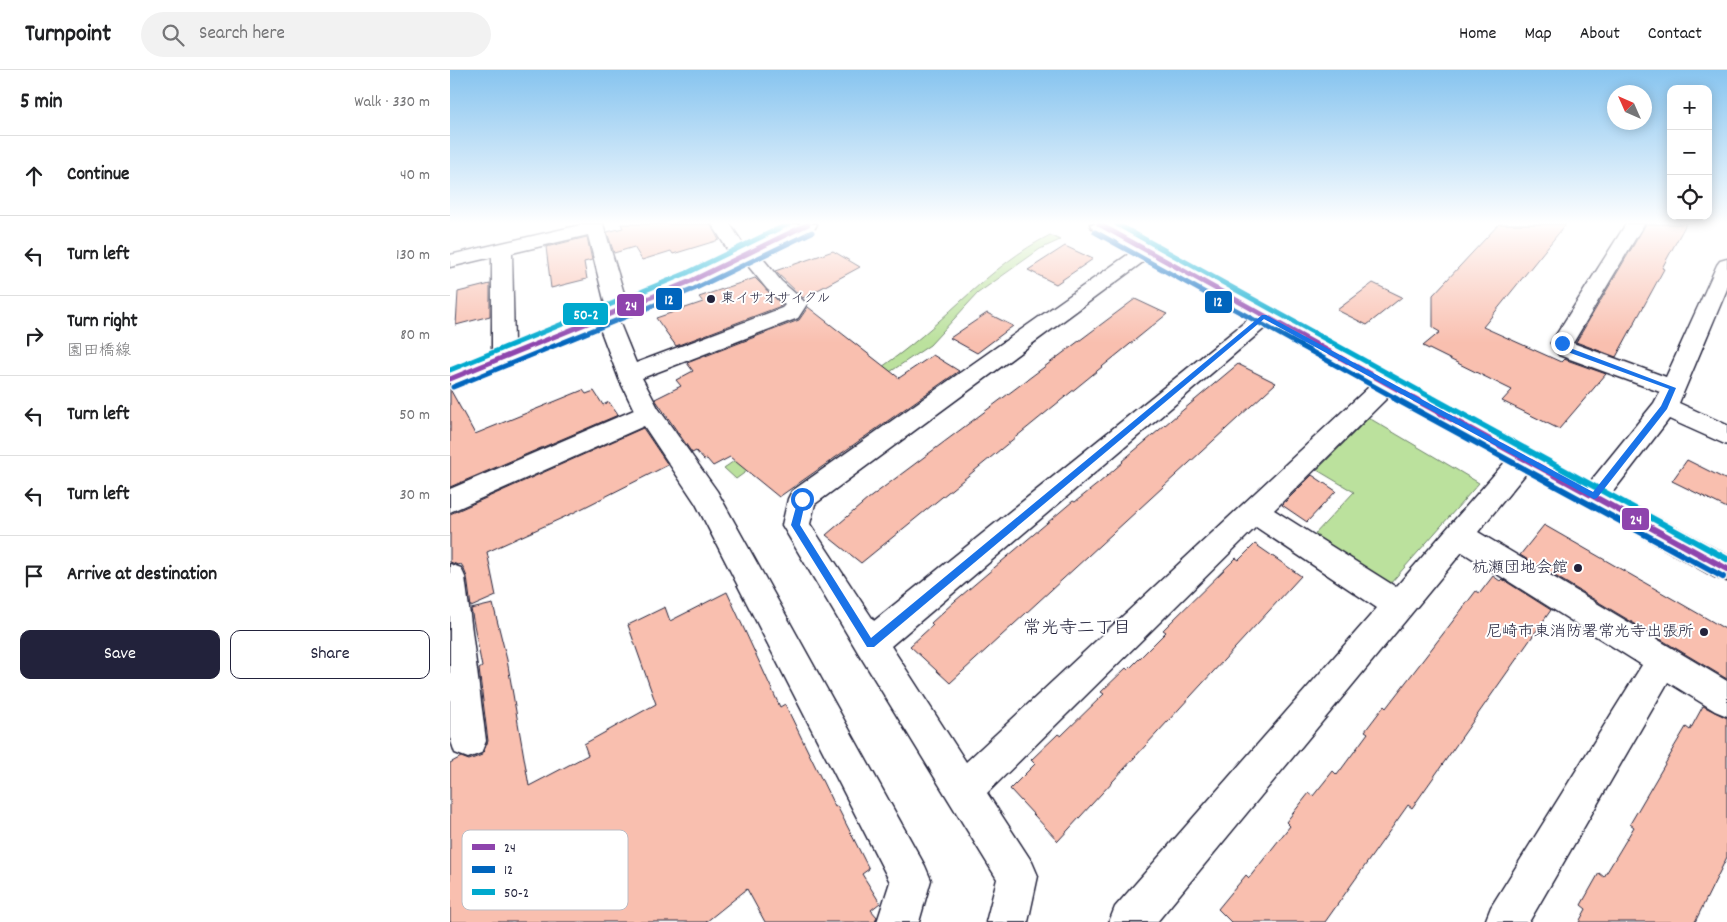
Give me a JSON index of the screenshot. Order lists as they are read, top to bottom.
{
  "districts": ["常光寺二丁目"],
  "places": ["東イサオサイクル", "杭瀬団地会館", "尼崎市東消防署常光寺出張所"],
  "lines": ["transit line 24", "transit line 12", "transit line 50-2"],
  "legend": ["24", "12", "50-2"],
  "north": "top left",
  "page": {
    "header": "Turnpoint",
    "search": "Search here",
    "nav": [
      "Home",
      "Map",
      "About",
      "Contact"
    ],
    "heading": ["5 min", "Walk · 330 m"],
    "map_buttons": ["+", "−"],
    "list": [
      ["Continue", "40 m"],
      ["Turn left", "130 m"],
      ["Turn right", "園田橋線", "80 m"],
      ["Turn left", "50 m"],
      ["Turn left", "30 m"],
      "Arrive at destination"
    ],
    "buttons": ["Save", "Share"]
  }
}
